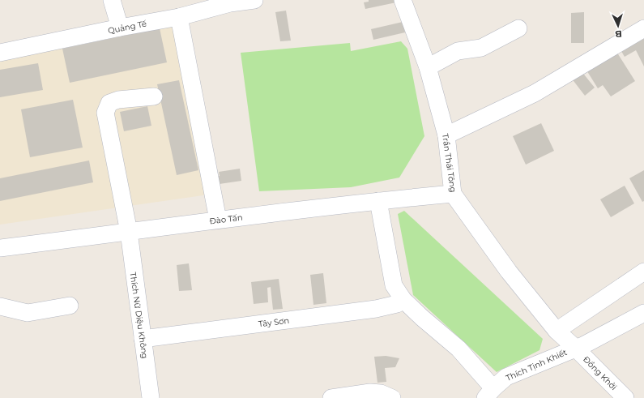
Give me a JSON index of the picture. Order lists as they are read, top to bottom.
{
  "streets": {
    "street": [
      "Quảng Tế",
      "Trần Thái Tông",
      "Đào Tấn",
      "Thích Nữ Diệu Không",
      "Tây Sơn",
      "Thích Tịnh Khiết",
      "Đồng Khởi"
    ]
  },
  "crossings": [
    ["Trần Thái Tông", "Đào Tấn"],
    ["Trần Thái Tông", "Thích Tịnh Khiết"],
    ["Trần Thái Tông", "Đồng Khởi"],
    ["Đào Tấn", "Thích Nữ Diệu Không"],
    ["Thích Nữ Diệu Không", "Tây Sơn"],
    ["Thích Tịnh Khiết", "Đồng Khởi"]
  ],
  "north": "bottom"
}
